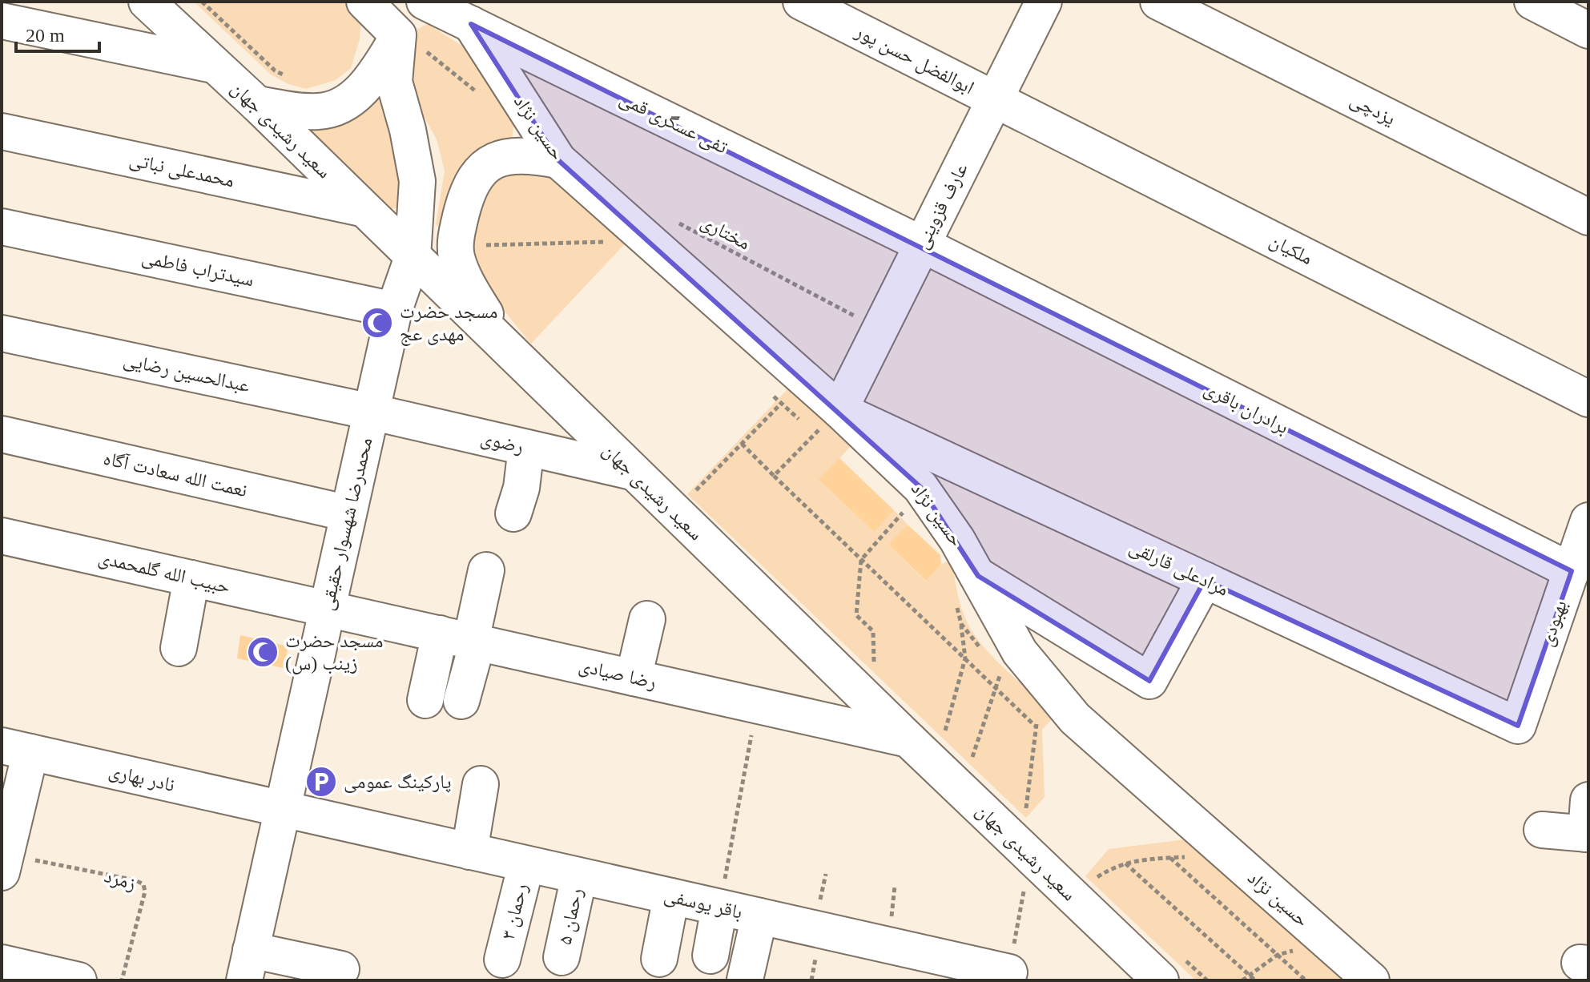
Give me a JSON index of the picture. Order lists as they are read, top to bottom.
{
  "streets": {
    "street": [
      "ابوالفضل حسن پور",
      "یزدچی",
      "تفی عسگری قمی",
      "حسین نژاد",
      "سعید رشیدی جهان",
      "محمدعلی نباتی",
      "عارف قزوینی",
      "ملکیان",
      "سیدتراب فاطمی",
      "عبدالحسین رضایی",
      "برادران باقری",
      "رضوی",
      "نعمت الله سعادت آگاه",
      "محمدرضا شهسوار حقیقی",
      "مرادعلی قارلقی",
      "حبیب الله گلمحمدی",
      "بهبودی",
      "رضا صیادی",
      "نادر بهاری",
      "باقر یوسفی",
      "رحمان ۳",
      "رحمان ۵"
    ],
    "path": ["مختاری", "زمرد"]
  },
  "crossings": [
    ["ابوالفضل حسن پور", "عارف قزوینی"],
    ["ابوالفضل حسن پور", "ملکیان"],
    ["تفی عسگری قمی", "حسین نژاد"],
    ["تفی عسگری قمی", "عارف قزوینی"],
    ["تفی عسگری قمی", "برادران باقری"],
    ["حسین نژاد", "عارف قزوینی"],
    ["حسین نژاد", "مرادعلی قارلقی"],
    ["سعید رشیدی جهان", "محمدعلی نباتی"],
    ["سعید رشیدی جهان", "رضوی"],
    ["سعید رشیدی جهان", "محمدرضا شهسوار حقیقی"],
    ["سعید رشیدی جهان", "رضا صیادی"],
    ["عارف قزوینی", "مختاری"],
    ["عارف قزوینی", "ملکیان"],
    ["عارف قزوینی", "برادران باقری"],
    ["عارف قزوینی", "مرادعلی قارلقی"],
    ["سیدتراب فاطمی", "محمدرضا شهسوار حقیقی"],
    ["عبدالحسین رضایی", "رضوی"],
    ["عبدالحسین رضایی", "محمدرضا شهسوار حقیقی"],
    ["برادران باقری", "بهبودی"],
    ["رضوی", "محمدرضا شهسوار حقیقی"],
    ["نعمت الله سعادت آگاه", "محمدرضا شهسوار حقیقی"],
    ["محمدرضا شهسوار حقیقی", "حبیب الله گلمحمدی"],
    ["محمدرضا شهسوار حقیقی", "رضا صیادی"],
    ["محمدرضا شهسوار حقیقی", "نادر بهاری"],
    ["محمدرضا شهسوار حقیقی", "باقر یوسفی"],
    ["مرادعلی قارلقی", "بهبودی"],
    ["حبیب الله گلمحمدی", "رضا صیادی"],
    ["نادر بهاری", "باقر یوسفی"],
    ["باقر یوسفی", "رحمان ۳"],
    ["باقر یوسفی", "رحمان ۵"]
  ],
  "places": {
    "mosque": ["مسجد حضرت مهدی عج", "مسجد حضرت زینب (س)"],
    "parking": ["پارکینگ عمومی"]
  },
  "scale_bar": "20 m"
}
